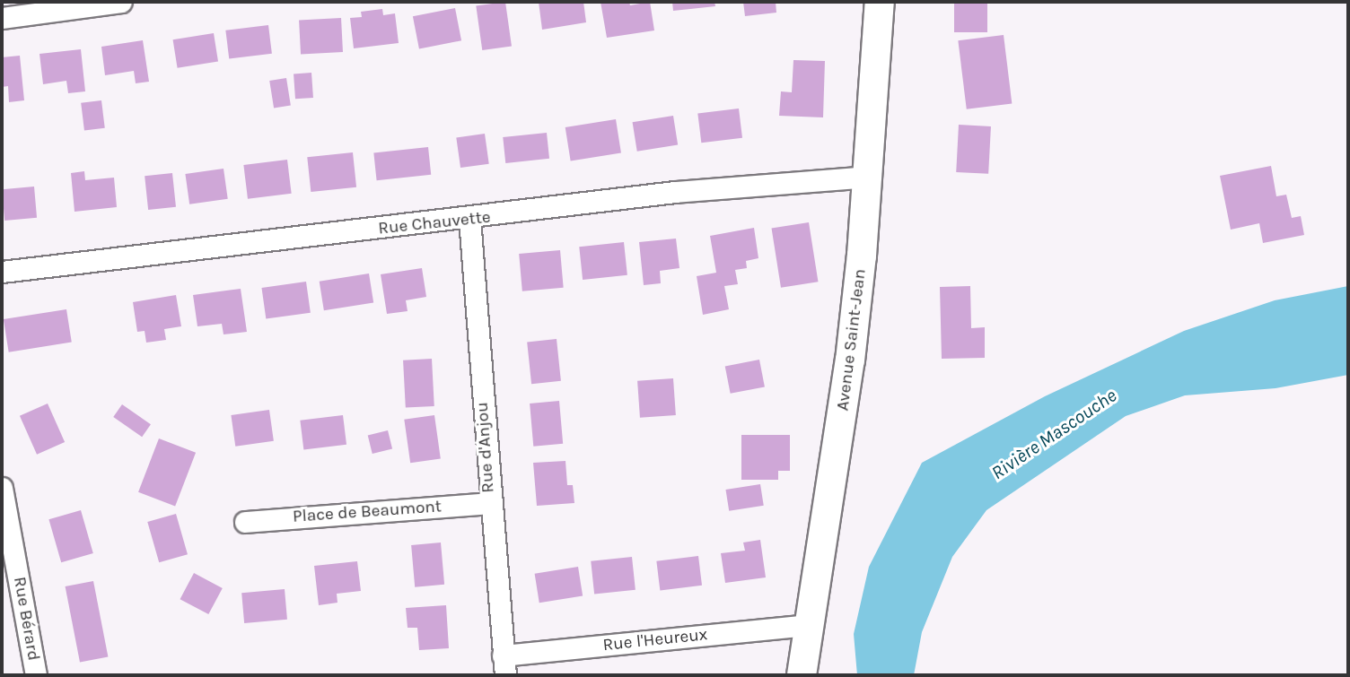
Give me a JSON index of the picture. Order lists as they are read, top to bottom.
{
  "streets": {
    "street": [
      "Rue Chauvette",
      "Avenue Saint-Jean",
      "Rue d'Anjou",
      "Place de Beaumont",
      "Rue Bérard",
      "Rue l'Heureux"
    ]
  },
  "crossings": [
    ["Rue Chauvette", "Avenue Saint-Jean"],
    ["Rue Chauvette", "Rue d'Anjou"],
    ["Avenue Saint-Jean", "Rue l'Heureux"],
    ["Rue d'Anjou", "Place de Beaumont"],
    ["Rue d'Anjou", "Rue l'Heureux"]
  ],
  "water": ["Rivière Mascouche"]
}
